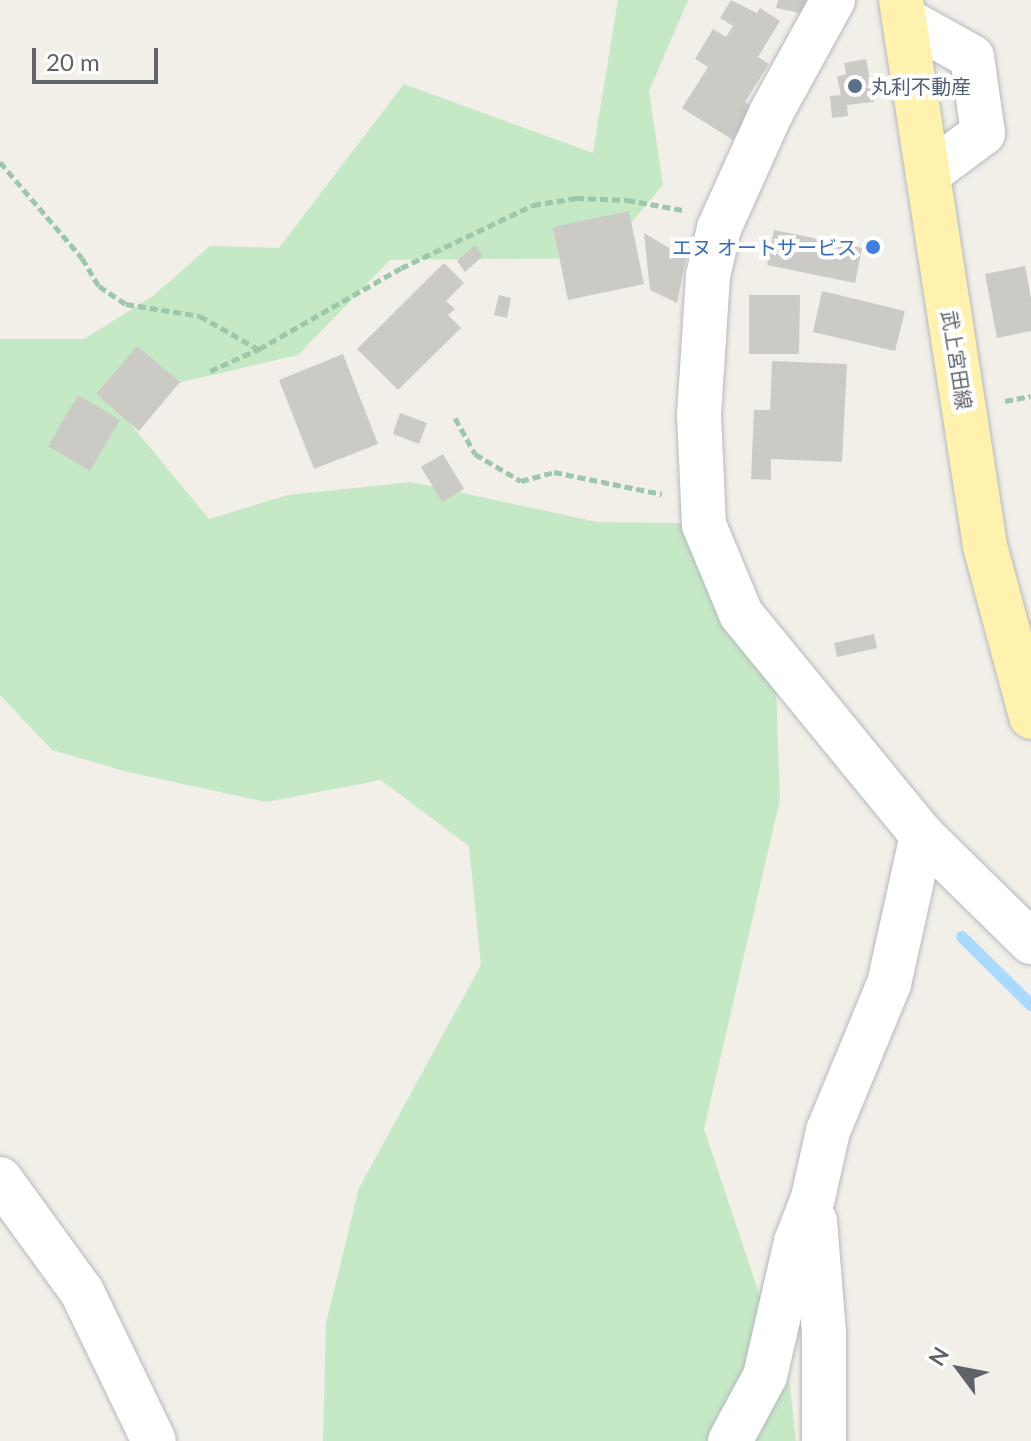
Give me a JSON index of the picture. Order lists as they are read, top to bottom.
{
  "streets": {
    "main road": ["武上宮田線"]
  },
  "places": ["丸利不動産", "エヌ オートサービス"],
  "scale_bar": "20 m",
  "north": "top left"
}
